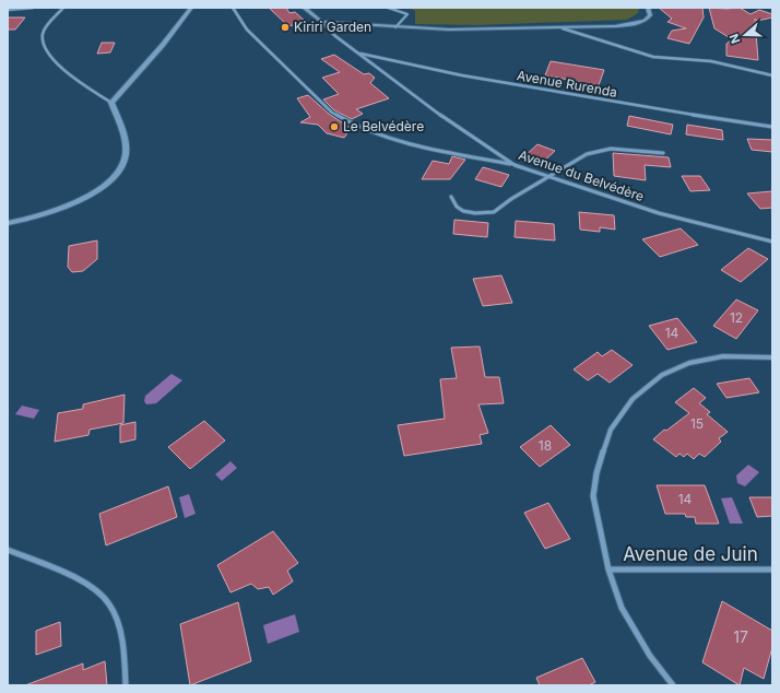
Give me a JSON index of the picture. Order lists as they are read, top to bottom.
{
  "streets": {
    "street": ["Avenue Rurenda", "Avenue du Belvédère", "Avenue de Juin"]
  },
  "crossings": [
    ["Avenue Rurenda", "Avenue du Belvédère"]
  ],
  "places": ["Kiriri Garden", "Le Belvédère"],
  "house_numbers": [
    "12",
    "14",
    "15",
    "18",
    "14",
    "17"
  ],
  "north": "left"
}
